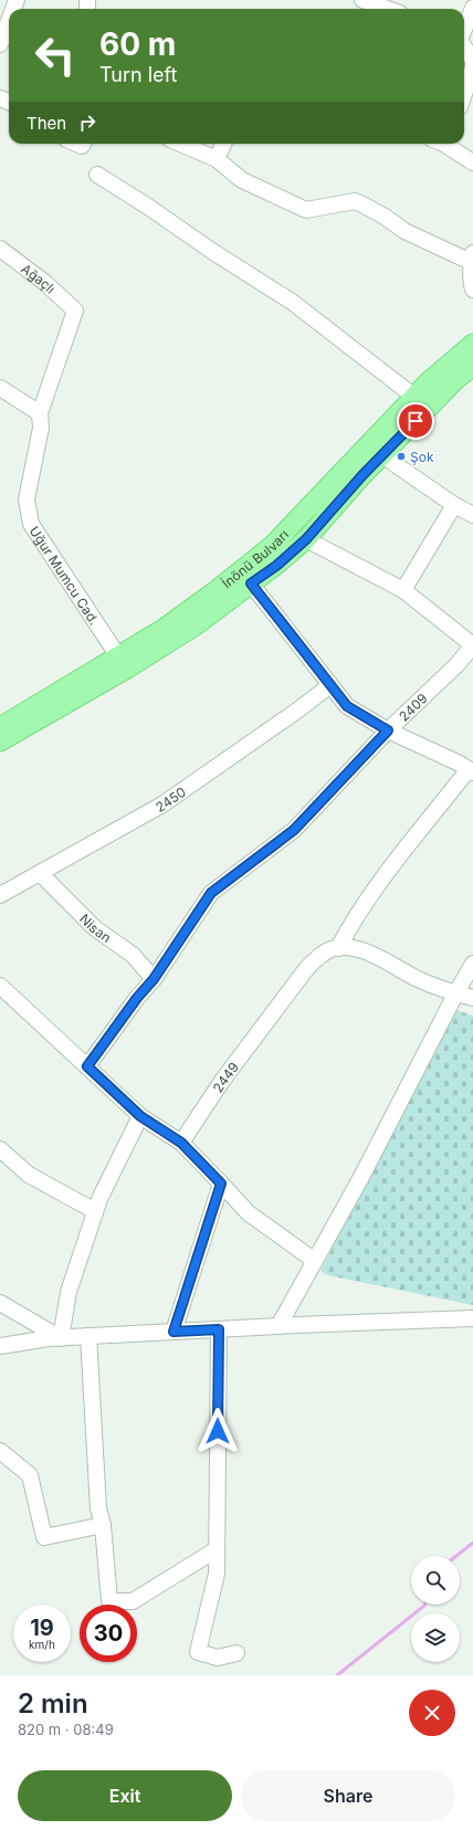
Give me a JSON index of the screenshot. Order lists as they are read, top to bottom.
{
  "streets": {
    "main road": ["İnönü Bulvarı"],
    "street": [
      "Ağaçlı",
      "Uğur Mumcu Cad.",
      "2409",
      "2450",
      "Nisan",
      "2449"
    ]
  },
  "crossings": [
    ["Ağaçlı", "Uğur Mumcu Cad."],
    ["İnönü Bulvarı", "Uğur Mumcu Cad."],
    ["2409", "Nisan"],
    ["2450", "Nisan"]
  ],
  "places": ["Şok"],
  "page": {
    "turn": ["60 m", "Turn left"],
    "then": "Then",
    "speed": "19 km/h",
    "limit": "30",
    "heading": ["2 min", "820 m · 08:49"],
    "buttons": ["Exit", "Share"]
  }
}
